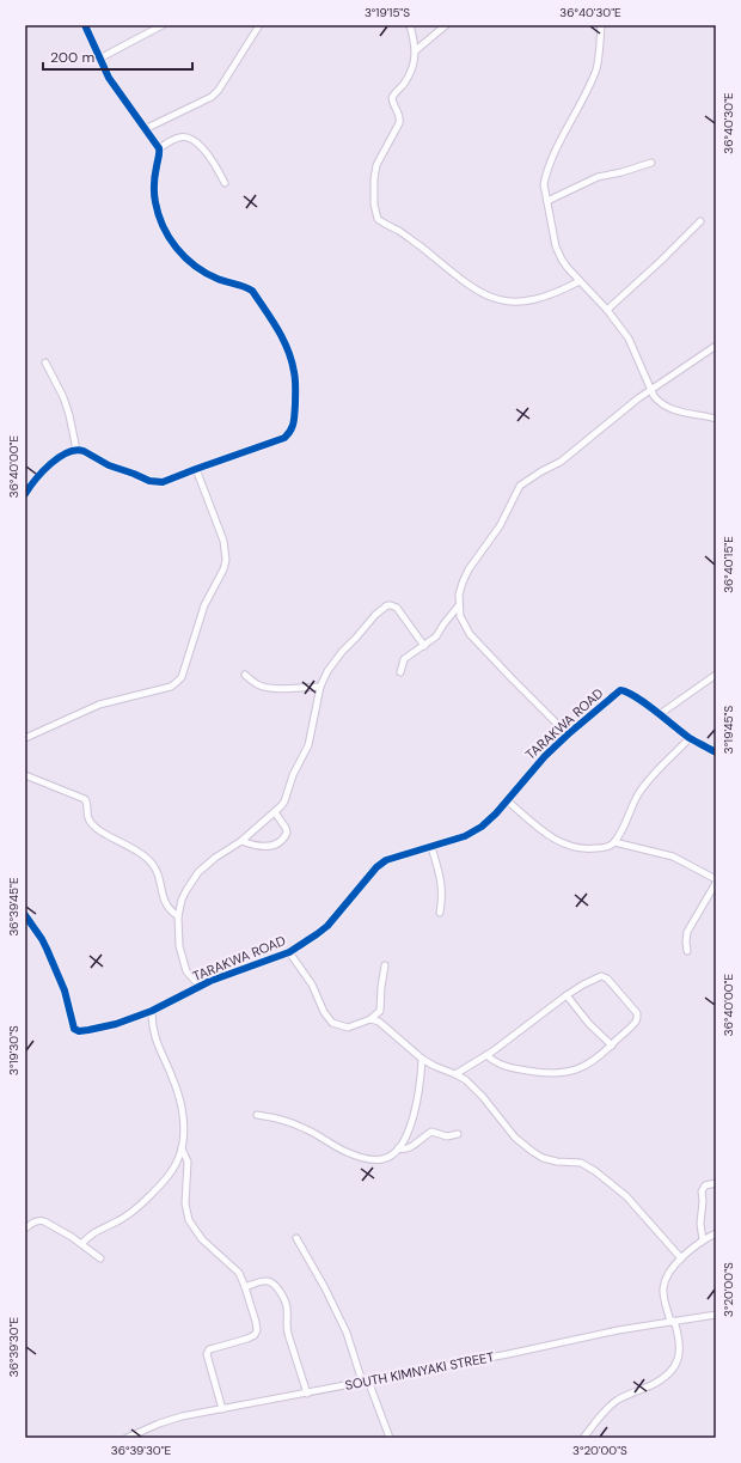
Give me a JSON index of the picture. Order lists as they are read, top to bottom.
{
  "streets": {
    "street": ["TARAKWA ROAD", "SOUTH KIMNYAKI STREET"]
  },
  "scale_bar": "200 m",
  "coordinates": [
    "3°19'15\"S",
    "36°40'30\"E",
    "36°40'00\"E",
    "36°40'15\"E",
    "3°19'45\"S",
    "36°39'45\"E",
    "3°19'30\"S",
    "3°20'00\"S",
    "36°39'30\"E"
  ]
}
